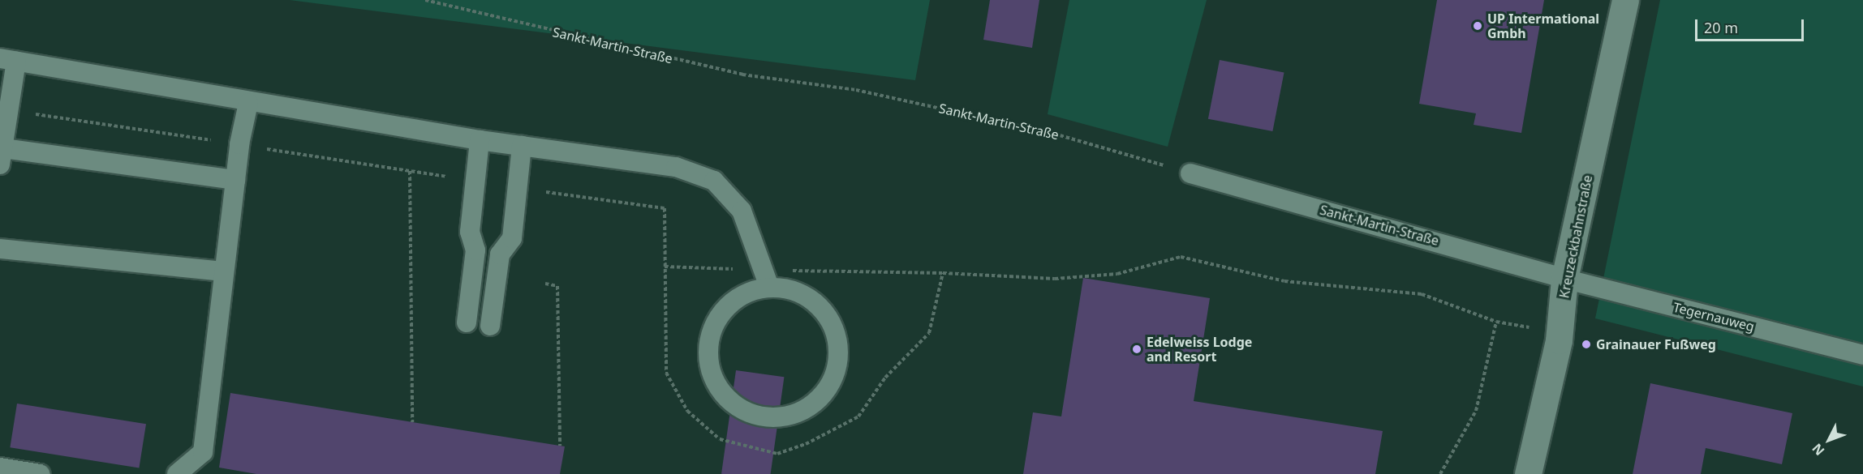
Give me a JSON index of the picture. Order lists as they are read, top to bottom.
{
  "streets": {
    "street": ["Kreuzeckbahnstraße"],
    "lane": ["Sankt-Martin-Straße", "Tegernauweg"]
  },
  "crossings": [
    ["Sankt-Martin-Straße", "Kreuzeckbahnstraße"],
    ["Sankt-Martin-Straße", "Tegernauweg"],
    ["Kreuzeckbahnstraße", "Tegernauweg"]
  ],
  "places": ["UP Intermational Gmbh", "Grainauer Fußweg", "Edelweiss Lodge and Resort"],
  "scale_bar": "20 m",
  "north": "bottom left"
}
